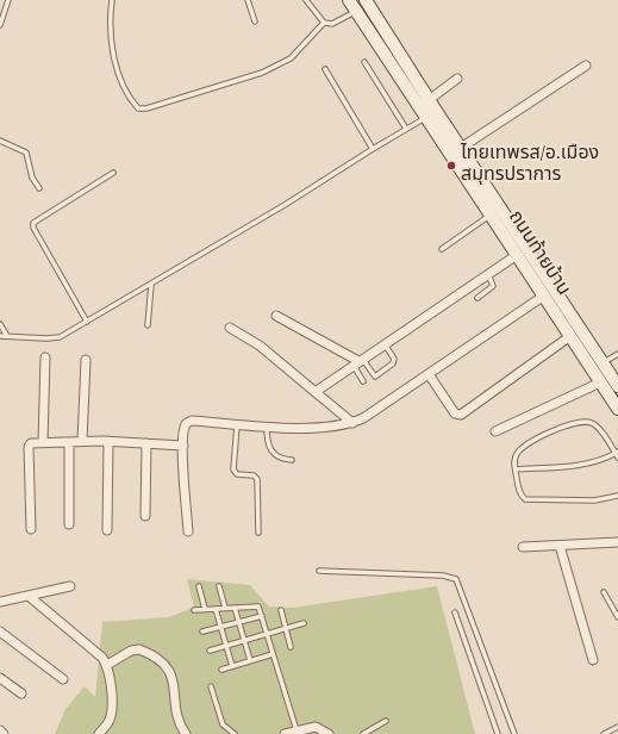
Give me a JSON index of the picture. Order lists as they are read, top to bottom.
{
  "streets": {
    "street": ["ถนนท้ายบ้าน"]
  },
  "places": ["ไทยเทพรส/อ.เมือง สมุทรปราการ"]
}
